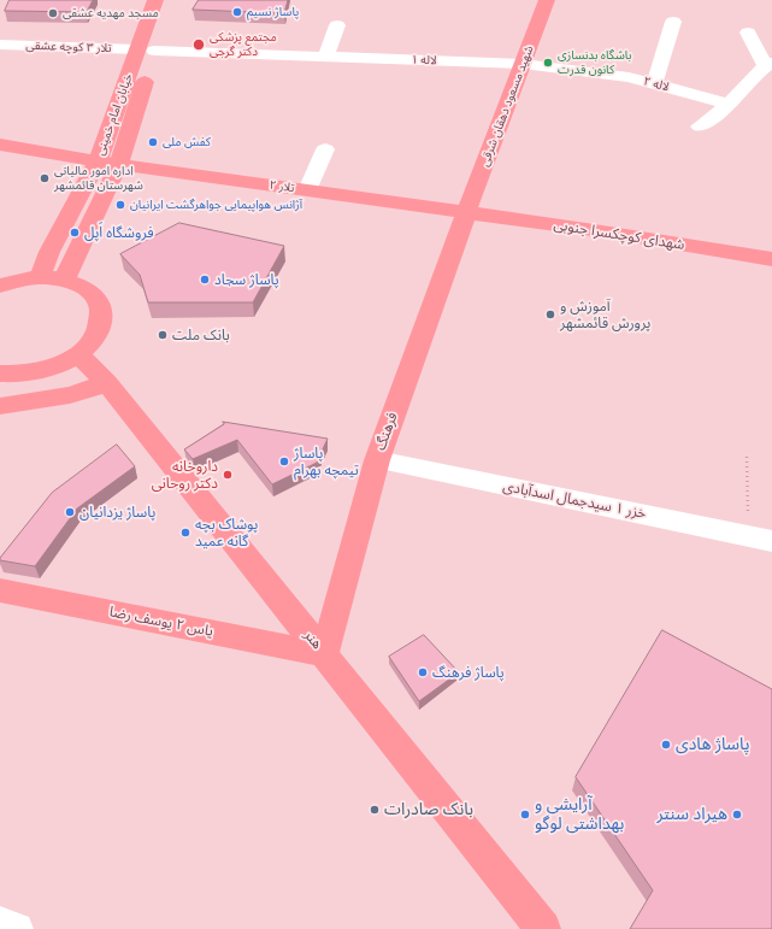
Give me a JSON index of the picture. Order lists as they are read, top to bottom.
{
  "streets": {
    "main road": [
      "شهید مسعود دهقان شرقی",
      "خیابان امام خمینی",
      "تلار ۲",
      "شهدای کوچکسرا جنوبی",
      "فرهنگ",
      "یاس ۲ یوسف رضا",
      "هنر"
    ],
    "street": [
      "تلار ۳ کوچه عشقی",
      "لاله ۱",
      "لاله ۲",
      "خزر ۱ سیدجمال اسدآبادی"
    ]
  },
  "crossings": [
    ["تلار ۳ کوچه عشقی", "لاله ۱"],
    ["تلار ۳ کوچه عشقی", "خیابان امام خمینی"],
    ["لاله ۱", "لاله ۲"],
    ["لاله ۱", "شهید مسعود دهقان شرقی"],
    ["لاله ۲", "شهید مسعود دهقان شرقی"],
    ["شهید مسعود دهقان شرقی", "تلار ۲"],
    ["شهید مسعود دهقان شرقی", "شهدای کوچکسرا جنوبی"],
    ["شهید مسعود دهقان شرقی", "فرهنگ"],
    ["خیابان امام خمینی", "تلار ۲"],
    ["تلار ۲", "شهدای کوچکسرا جنوبی"],
    ["تلار ۲", "فرهنگ"],
    ["شهدای کوچکسرا جنوبی", "فرهنگ"],
    ["فرهنگ", "خزر ۱ سیدجمال اسدآبادی"],
    ["فرهنگ", "یاس ۲ یوسف رضا"],
    ["فرهنگ", "هنر"],
    ["یاس ۲ یوسف رضا", "هنر"]
  ],
  "places": [
    "پاساژ نسیم",
    "مسجد مهدیه عشقی",
    "مجتمع پزشکی دکتر گرجی",
    "باشگاه بدنسازی کانون قدرت",
    "کفش ملی",
    "اداره امور مالیاتی شهرستان قائمشهر",
    "آژانس هواپیمایی جواهرگشت ایرانیان",
    "فروشگاه اَپل",
    "پاساژ سجاد",
    "آموزش و پرورش قائمشهر",
    "بانک ملت",
    "پاساژ تیمچه بهرام",
    "داروخانه دکتر روحانی",
    "پاساژ یزدانیان",
    "پوشاک بچه گانه عمید",
    "پاساژ فرهنگ",
    "پاساژ هادی",
    "بانک صادرات",
    "آرایشی و بهداشتی لوگو",
    "هیراد سنتر"
  ]
}
